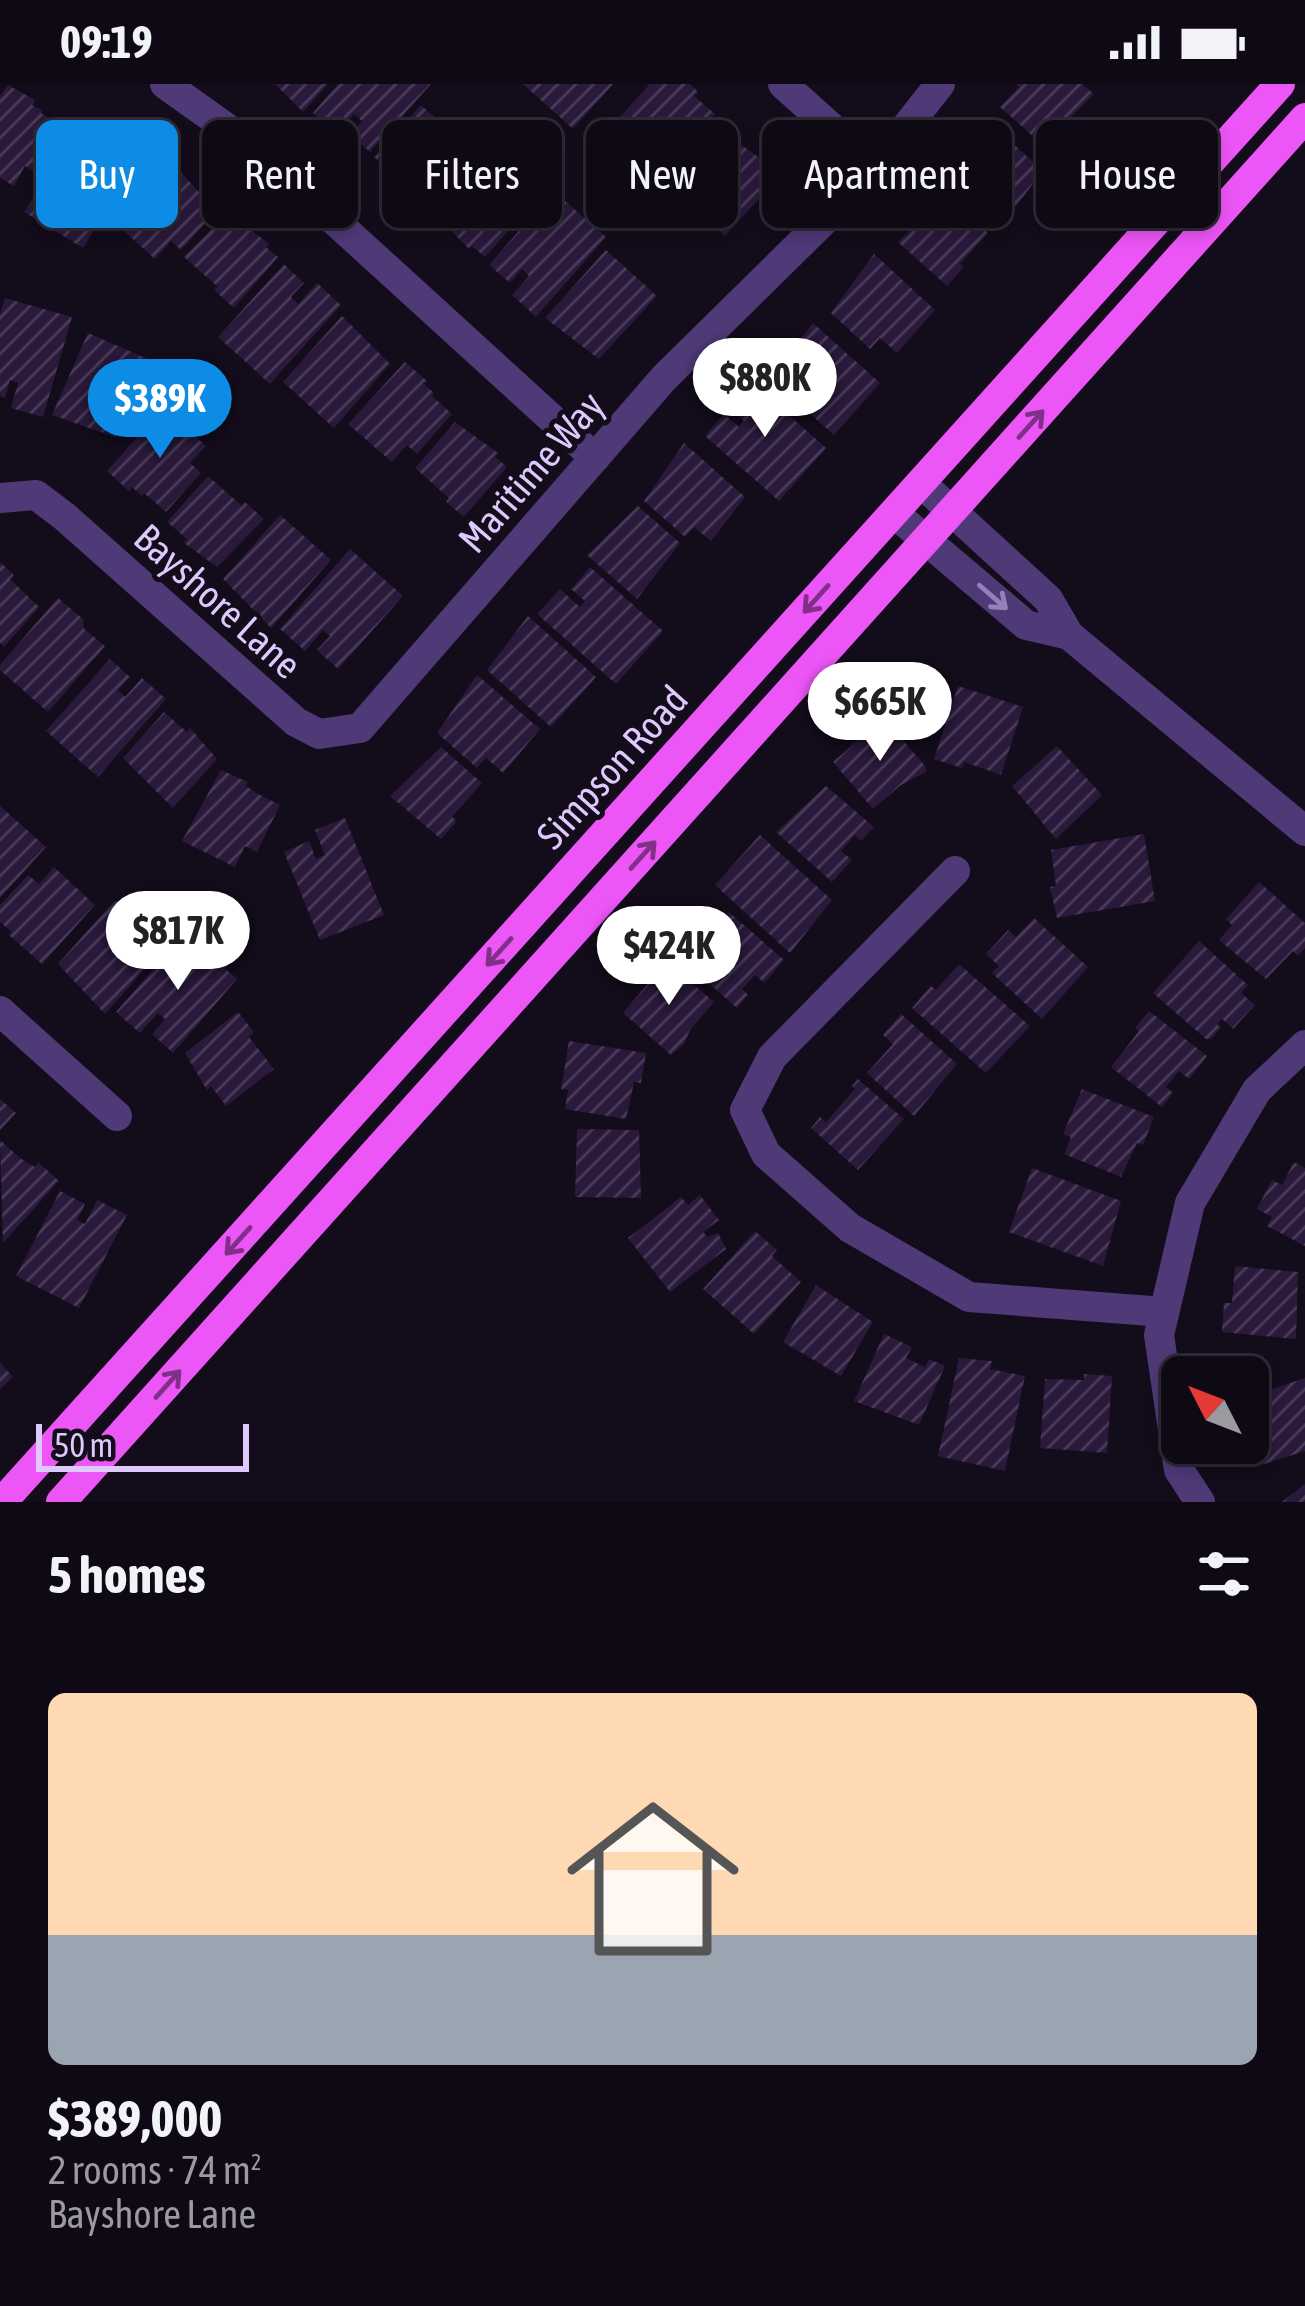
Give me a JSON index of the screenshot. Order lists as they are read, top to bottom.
{
  "streets": {
    "main road": ["Simpson Road"],
    "street": ["Maritime Way", "Bayshore Lane"]
  },
  "crossings": [
    ["Maritime Way", "Bayshore Lane"]
  ],
  "scale_bar": "50 m",
  "north": "top left",
  "page": {
    "status": "09:19",
    "chip": [
      "Buy",
      "Rent",
      "Filters",
      "New",
      "Apartment",
      "House"
    ],
    "price": [
      "$880K",
      "$389K",
      "$665K",
      "$817K",
      "$424K"
    ],
    "scale": "50 m",
    "heading": "5 homes",
    "list": [
      {
        "name": "$389,000",
        "note": "2 rooms · 74 m² · Bayshore Lane"
      }
    ]
  }
}
